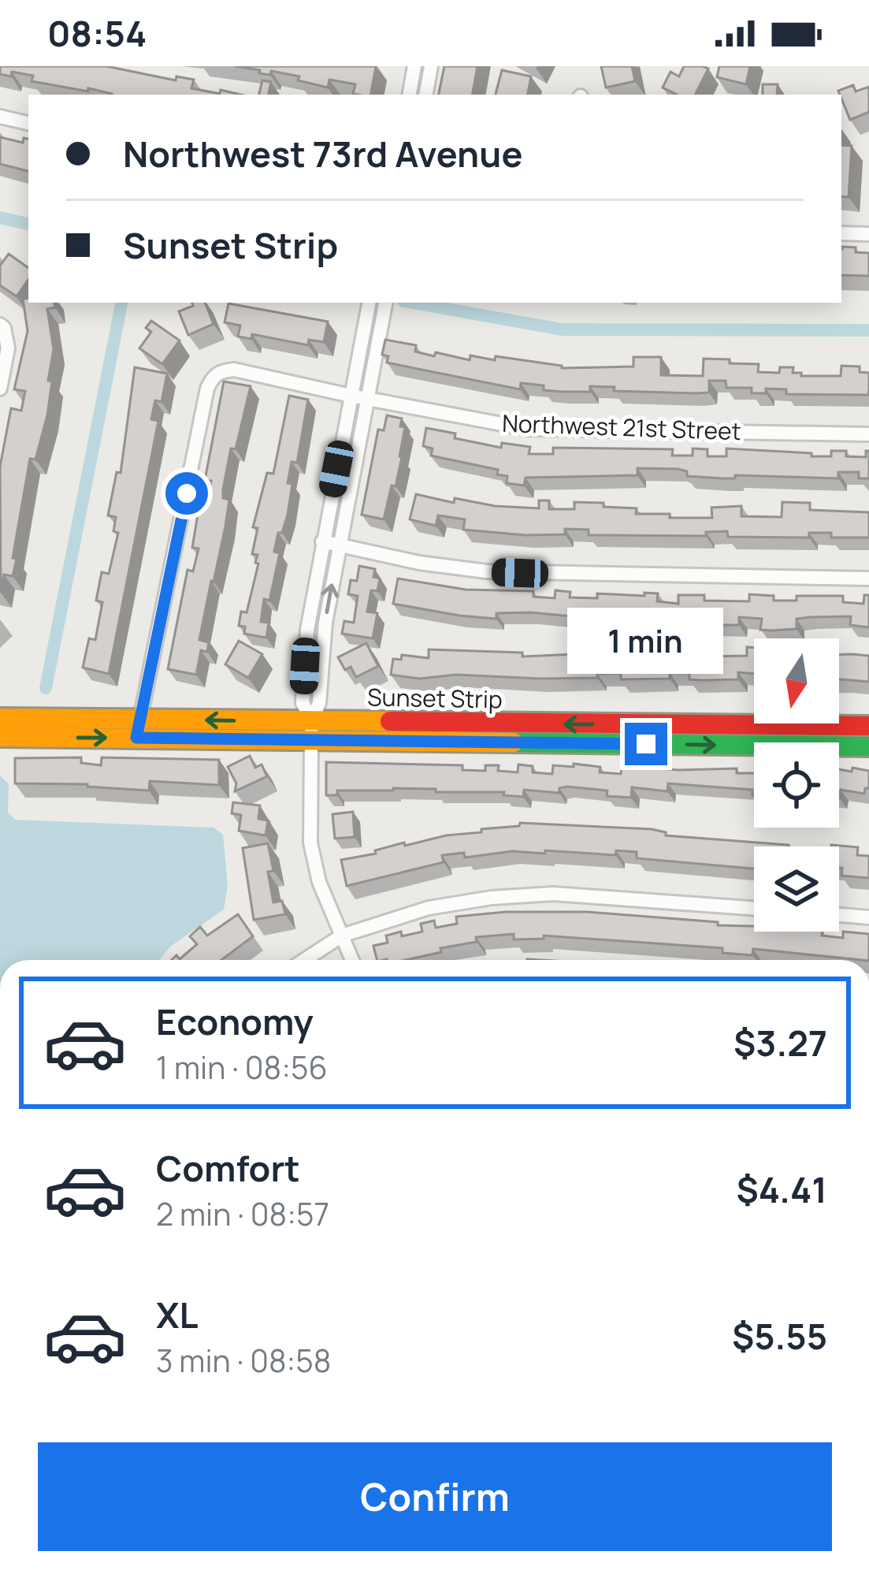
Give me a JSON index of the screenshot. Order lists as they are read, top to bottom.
{
  "streets": {
    "street": ["Northwest 21st Street", "Sunset Strip"]
  },
  "crossings": [
    ["Northwest 21st Street", "Sunset Strip"]
  ],
  "north": "bottom",
  "page": {
    "status": "08:54",
    "banner": ["Northwest 73rd Avenue", "Sunset Strip"],
    "bubble": "1 min",
    "list": [
      {
        "name": "Economy",
        "note": "1 min · 08:56",
        "value": "$3.27"
      },
      {
        "name": "Comfort",
        "note": "2 min · 08:57",
        "value": "$4.41"
      },
      {
        "name": "XL",
        "note": "3 min · 08:58",
        "value": "$5.55"
      }
    ],
    "buttons": "Confirm"
  }
}
